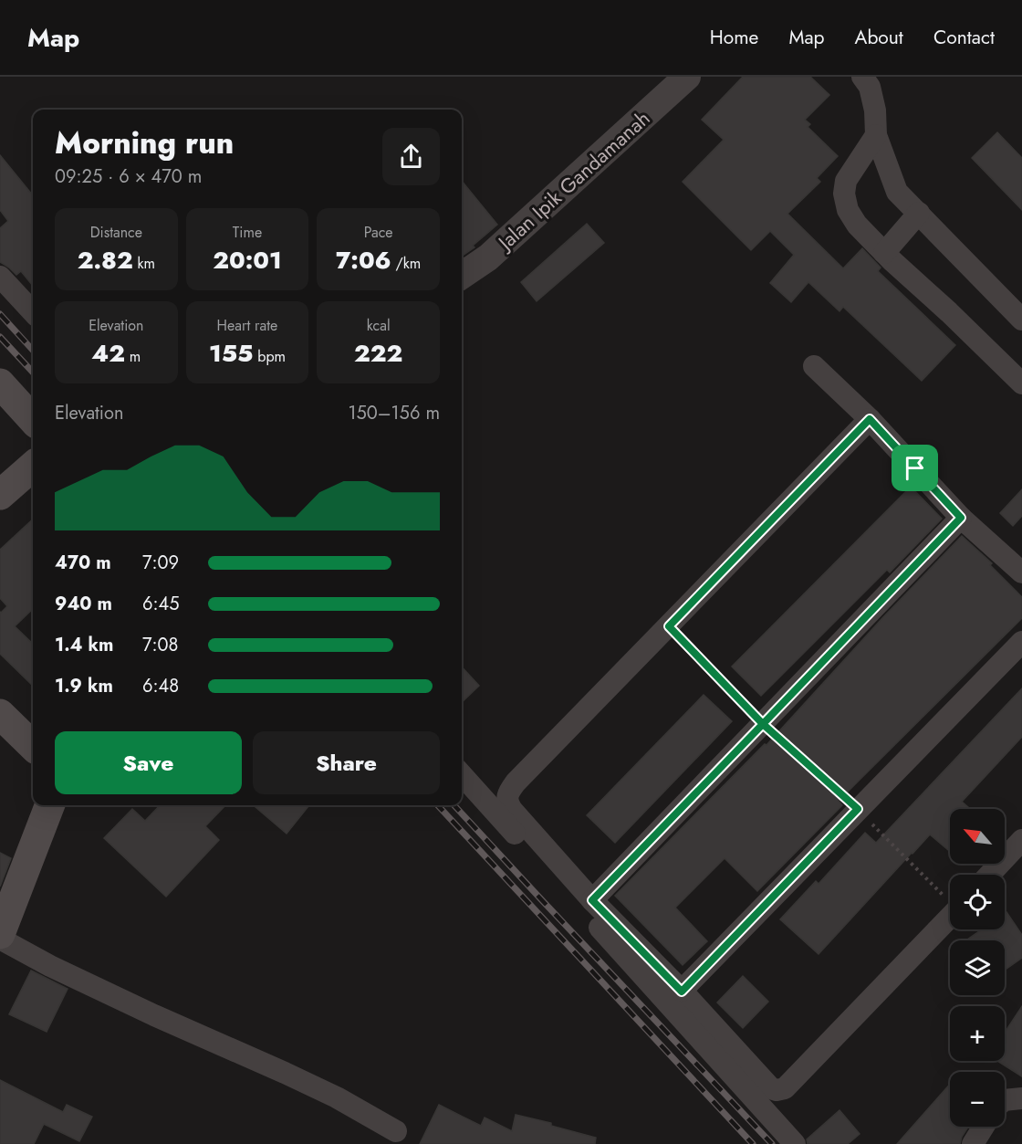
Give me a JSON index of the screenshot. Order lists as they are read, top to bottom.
{
  "streets": {
    "street": ["Jalan Ipik Gandamanah"]
  },
  "north": "top left",
  "page": {
    "header": "Map",
    "nav": [
      "Home",
      "Map",
      "About",
      "Contact"
    ],
    "heading": ["Morning run", "09:25 · 6 × 470 m"],
    "stats": [
      ["Distance", "2.82 km"],
      ["Time", "20:01"],
      ["Pace", "7:06 /km"],
      ["Elevation", "42 m"],
      ["Heart rate", "155 bpm"],
      ["kcal", "222"]
    ],
    "chart": ["Elevation", "150–156 m"],
    "list": [
      {
        "name": "470 m",
        "note": "7:09"
      },
      {
        "name": "940 m",
        "note": "6:45"
      },
      {
        "name": "1.4 km",
        "note": "7:08"
      },
      {
        "name": "1.9 km",
        "note": "6:48"
      }
    ],
    "buttons": ["Save", "Share"],
    "map_buttons": ["+", "−"]
  }
}
